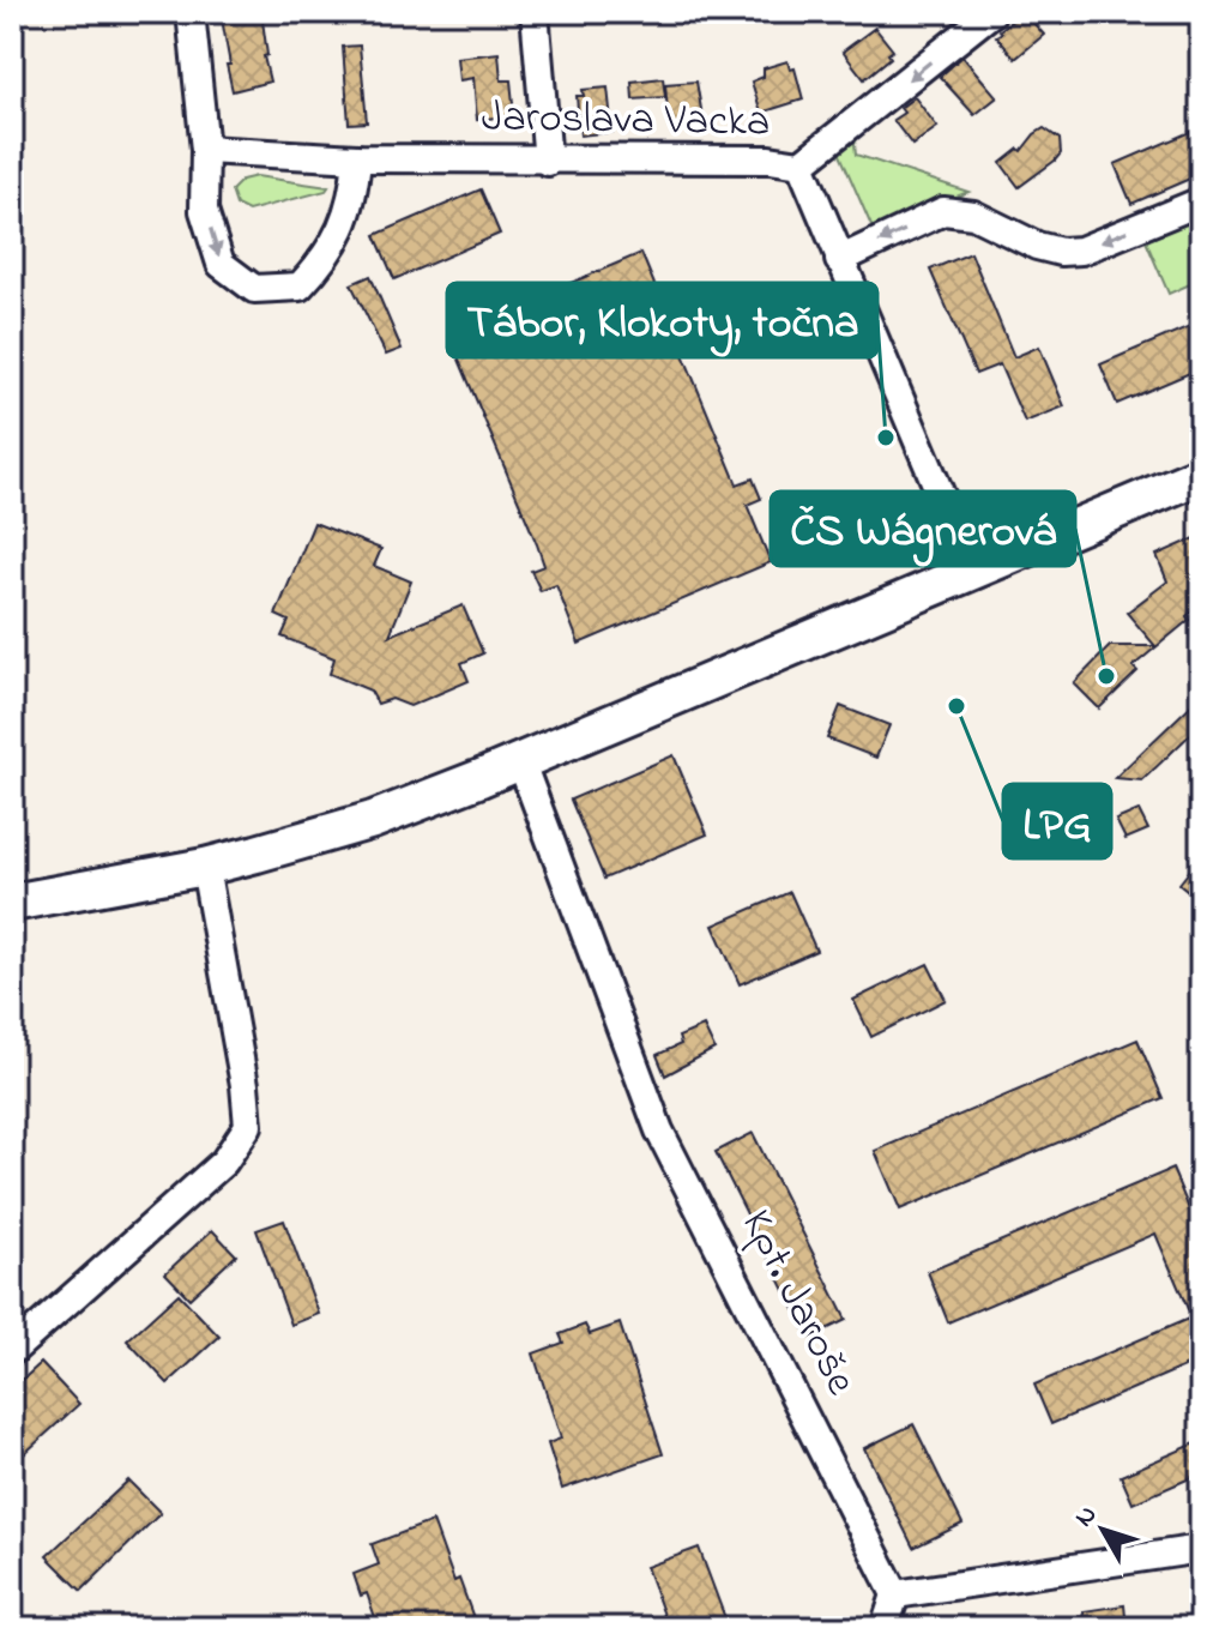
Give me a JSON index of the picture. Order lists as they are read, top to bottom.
{
  "streets": {
    "street": ["Jaroslava Vacka", "Kpt. Jaroše"]
  },
  "places": ["Tábor, Klokoty, točna", "ČS Wágnerová", "LPG"],
  "north": "top left"
}
